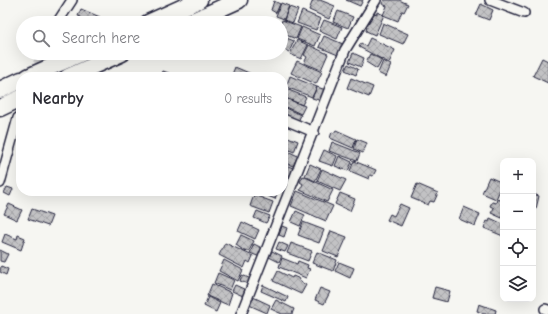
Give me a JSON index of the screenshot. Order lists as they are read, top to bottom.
{
  "page": {
    "search": "Search here",
    "heading": ["Nearby", "0 results"],
    "map_buttons": ["+", "−"]
  }
}
